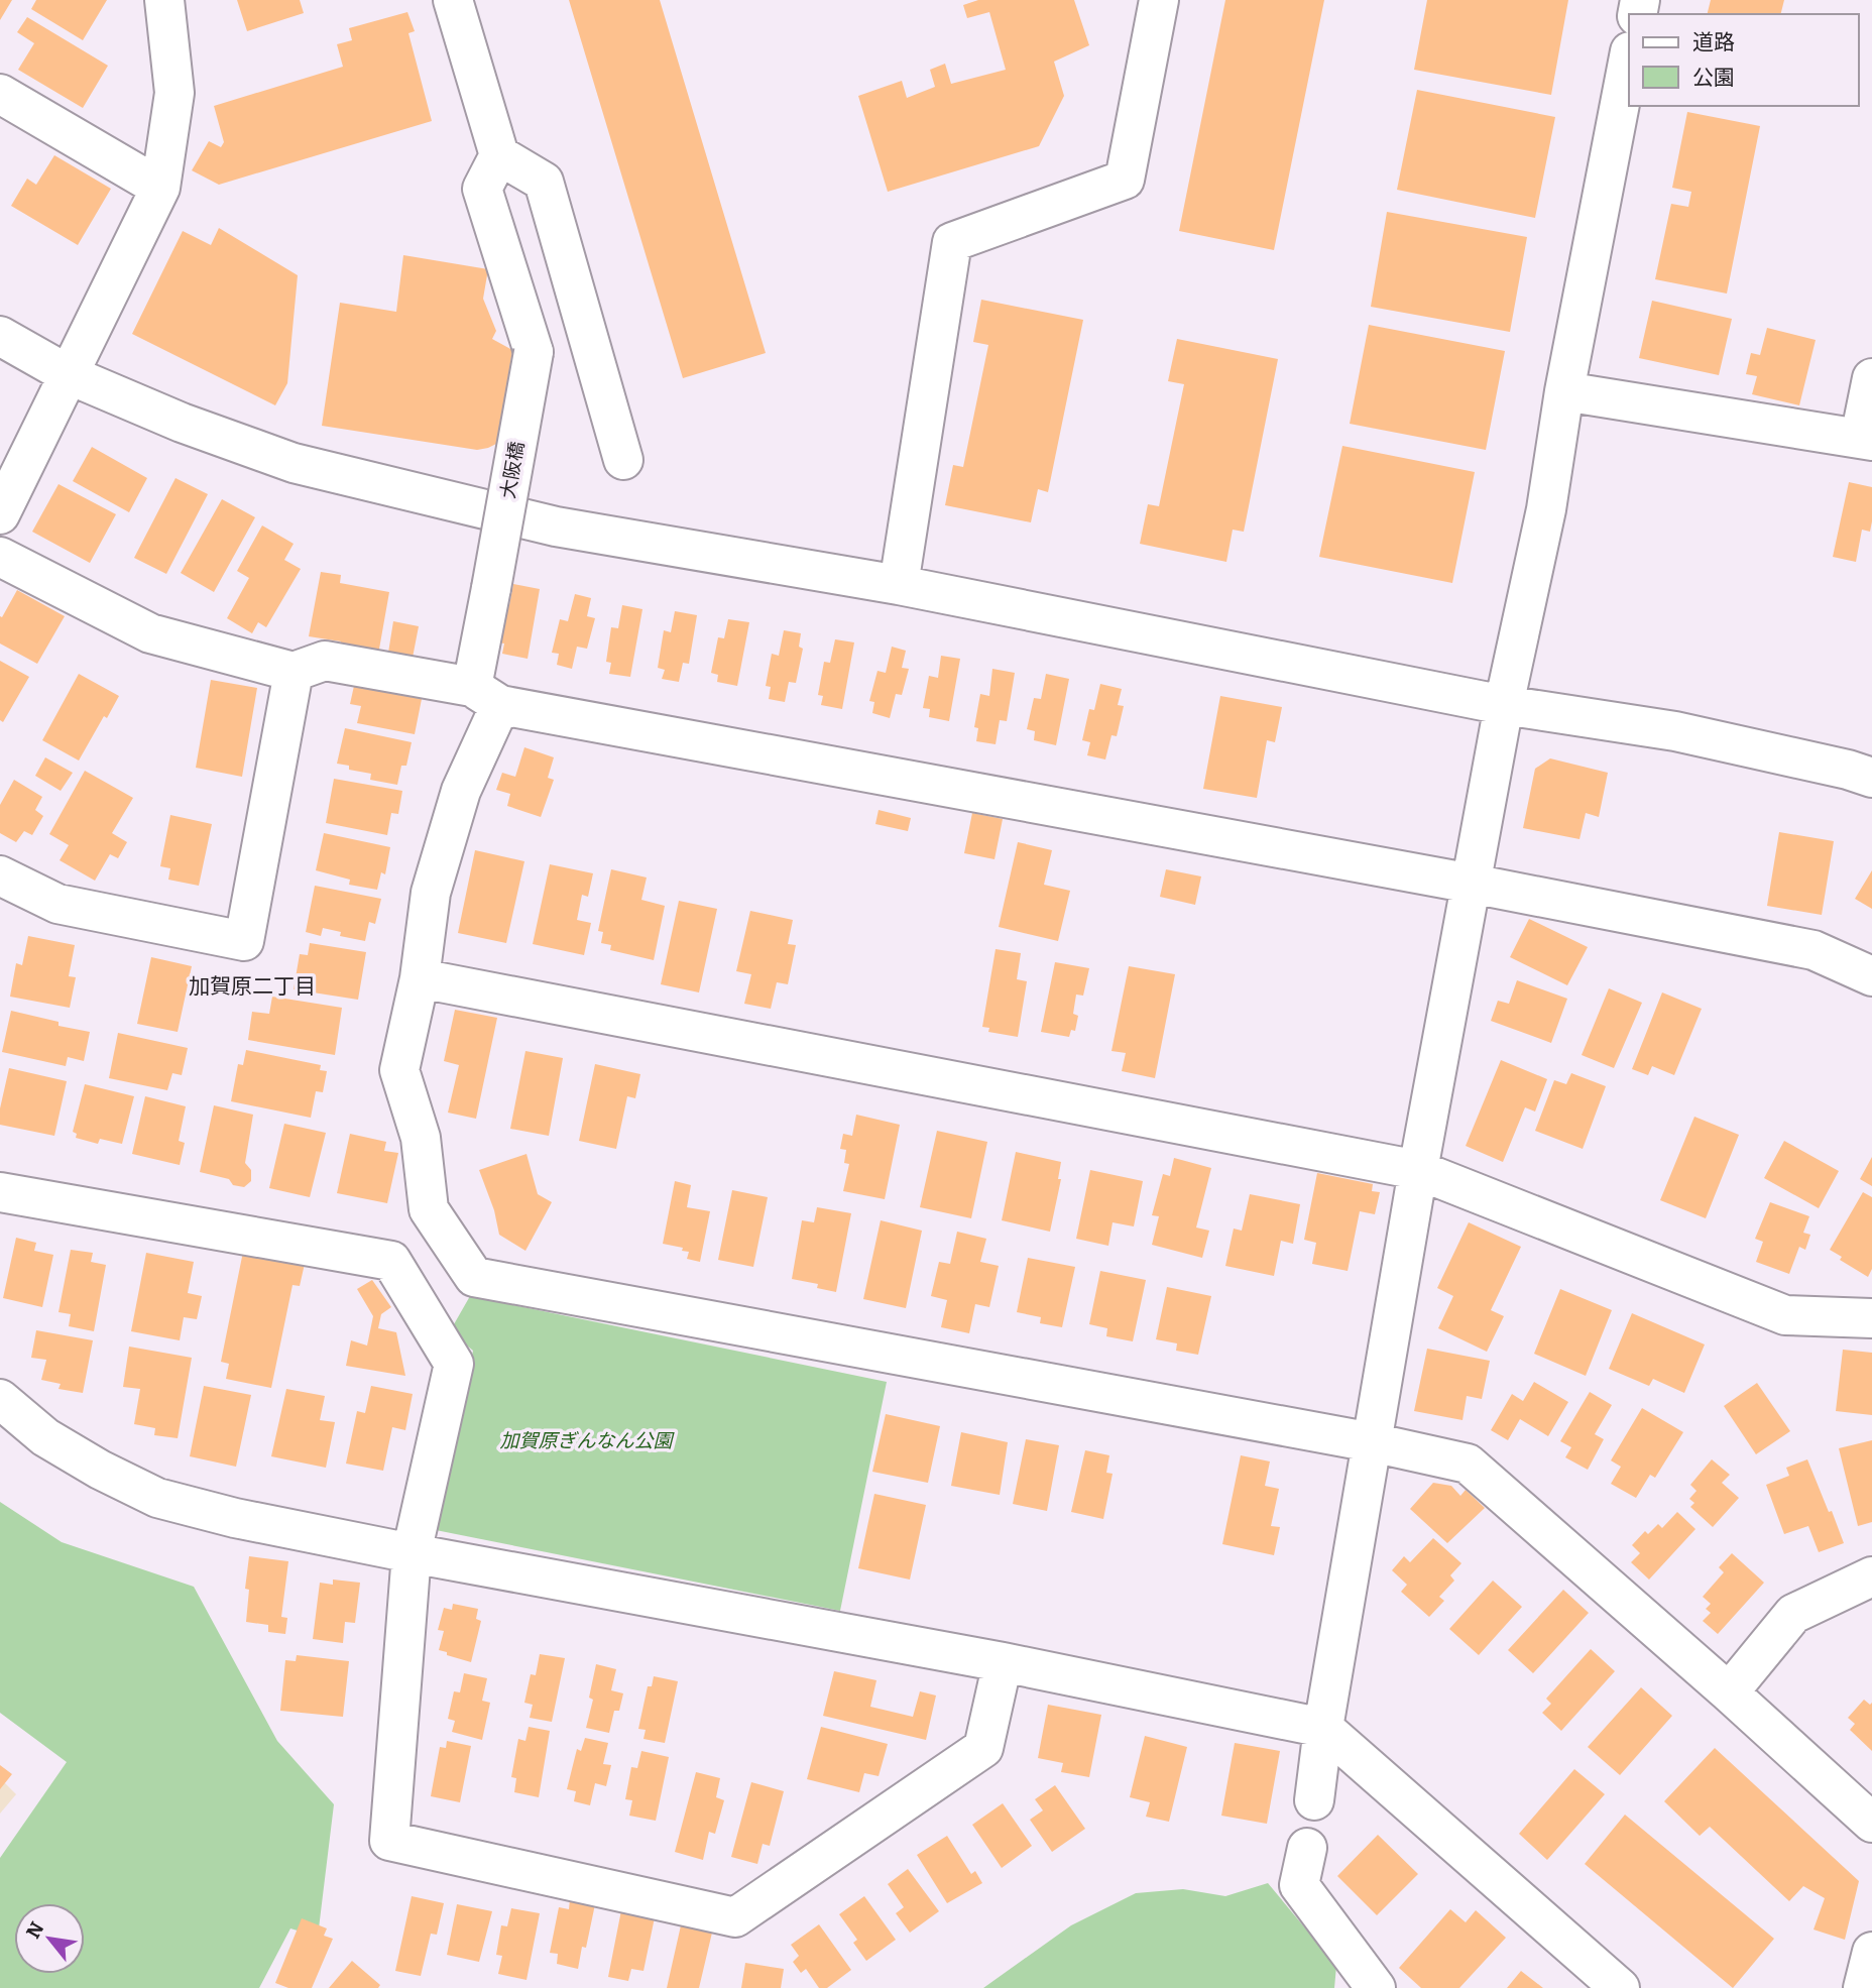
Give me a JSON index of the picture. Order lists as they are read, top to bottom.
{
  "streets": {
    "street": ["大阪橋"]
  },
  "districts": ["加賀原二丁目"],
  "parks": ["加賀原ぎんなん公園"],
  "legend": ["道路", "公園"],
  "north": "top left"
}
